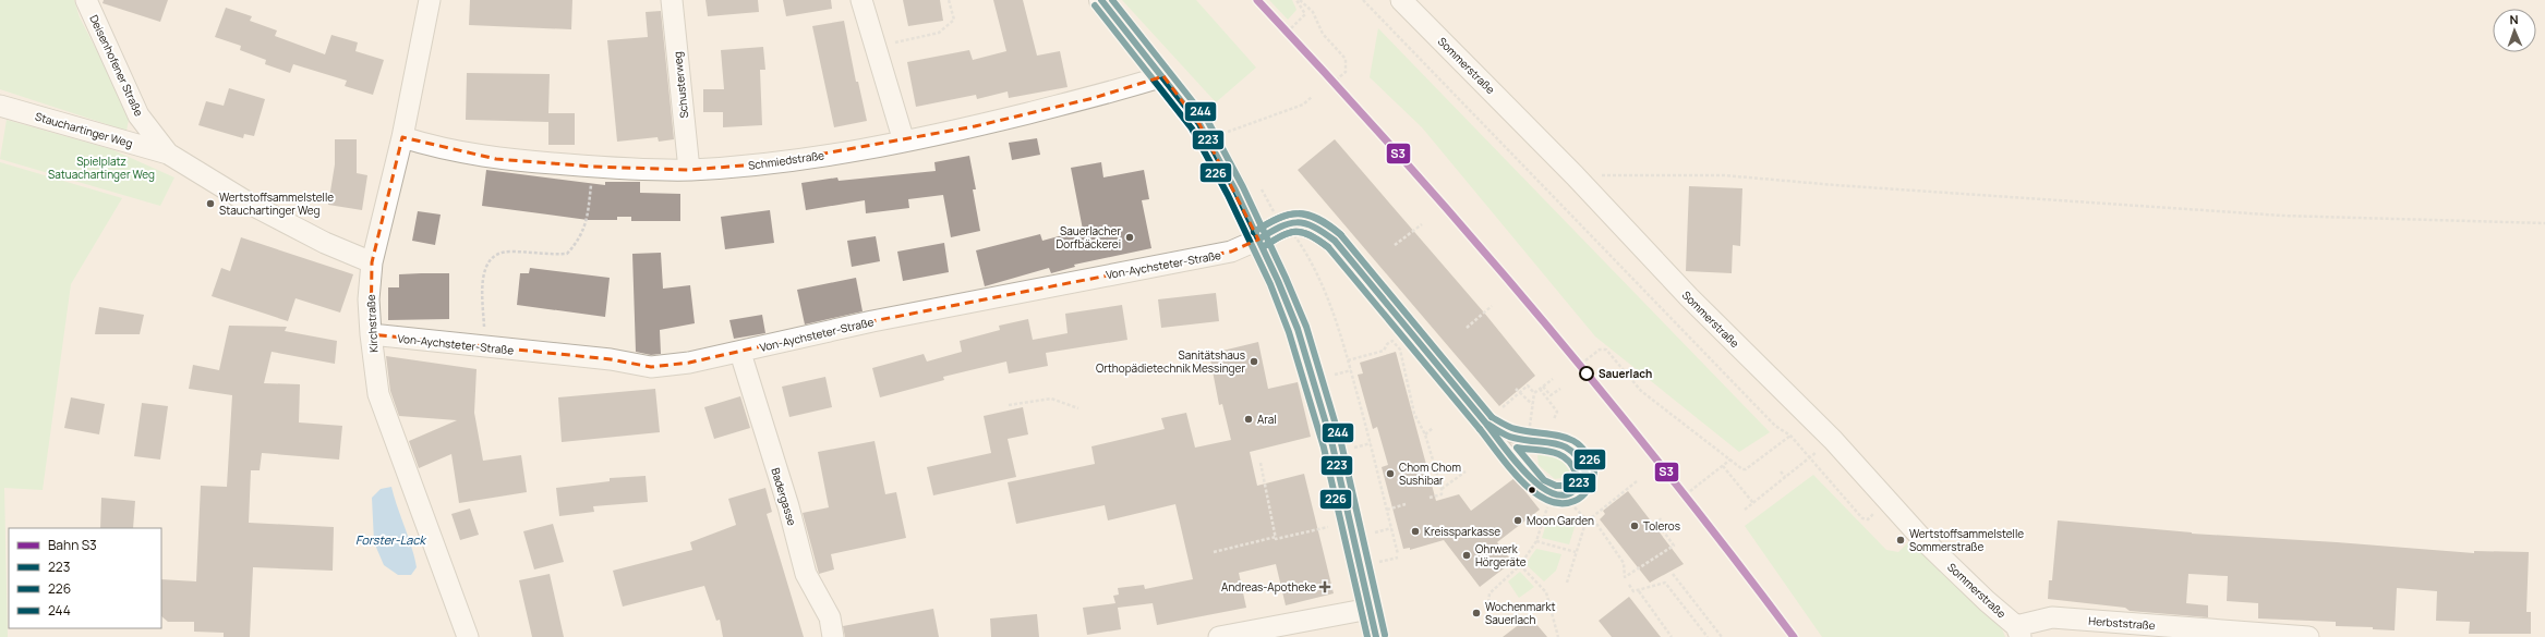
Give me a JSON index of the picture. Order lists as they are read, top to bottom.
{
  "streets": {
    "street": [
      "Deisenhofener Straße",
      "Sommerstraße",
      "Schusterweg",
      "Stauchartinger Weg",
      "Schmiedstraße",
      "Von-Aychsteter-Straße",
      "Kirchstraße",
      "Badergasse",
      "Herbststraße"
    ]
  },
  "crossings": [
    ["Deisenhofener Straße", "Stauchartinger Weg"],
    ["Deisenhofener Straße", "Kirchstraße"],
    ["Sommerstraße", "Herbststraße"],
    ["Schusterweg", "Schmiedstraße"],
    ["Schmiedstraße", "Kirchstraße"],
    ["Von-Aychsteter-Straße", "Kirchstraße"],
    ["Von-Aychsteter-Straße", "Badergasse"]
  ],
  "water": ["Forster-Lack"],
  "parks": ["Spielplatz Satuachartinger Weg"],
  "places": {
    "other": [
      "Wertstoffsammelstelle Stauchartinger Weg",
      "Sauerlacher Dorfbäckerei",
      "Sanitätshaus Orthopädietechnik Messinger",
      "Sauerlach",
      "Aral",
      "Chom Chom Sushibar",
      "Moon Garden",
      "Toleros",
      "Kreissparkasse",
      "Wertstoffsammelstelle Sommerstraße",
      "Ohrwerk Hörgeräte",
      "Wochenmarkt Sauerlach"
    ],
    "health": ["Andreas-Apotheke"]
  },
  "lines": [
    "rail line S3",
    "transit line 223",
    "transit line 244",
    "transit line 226"
  ],
  "legend": [
    "Bahn S3",
    "223",
    "226",
    "244"
  ],
  "north": "top"
}
